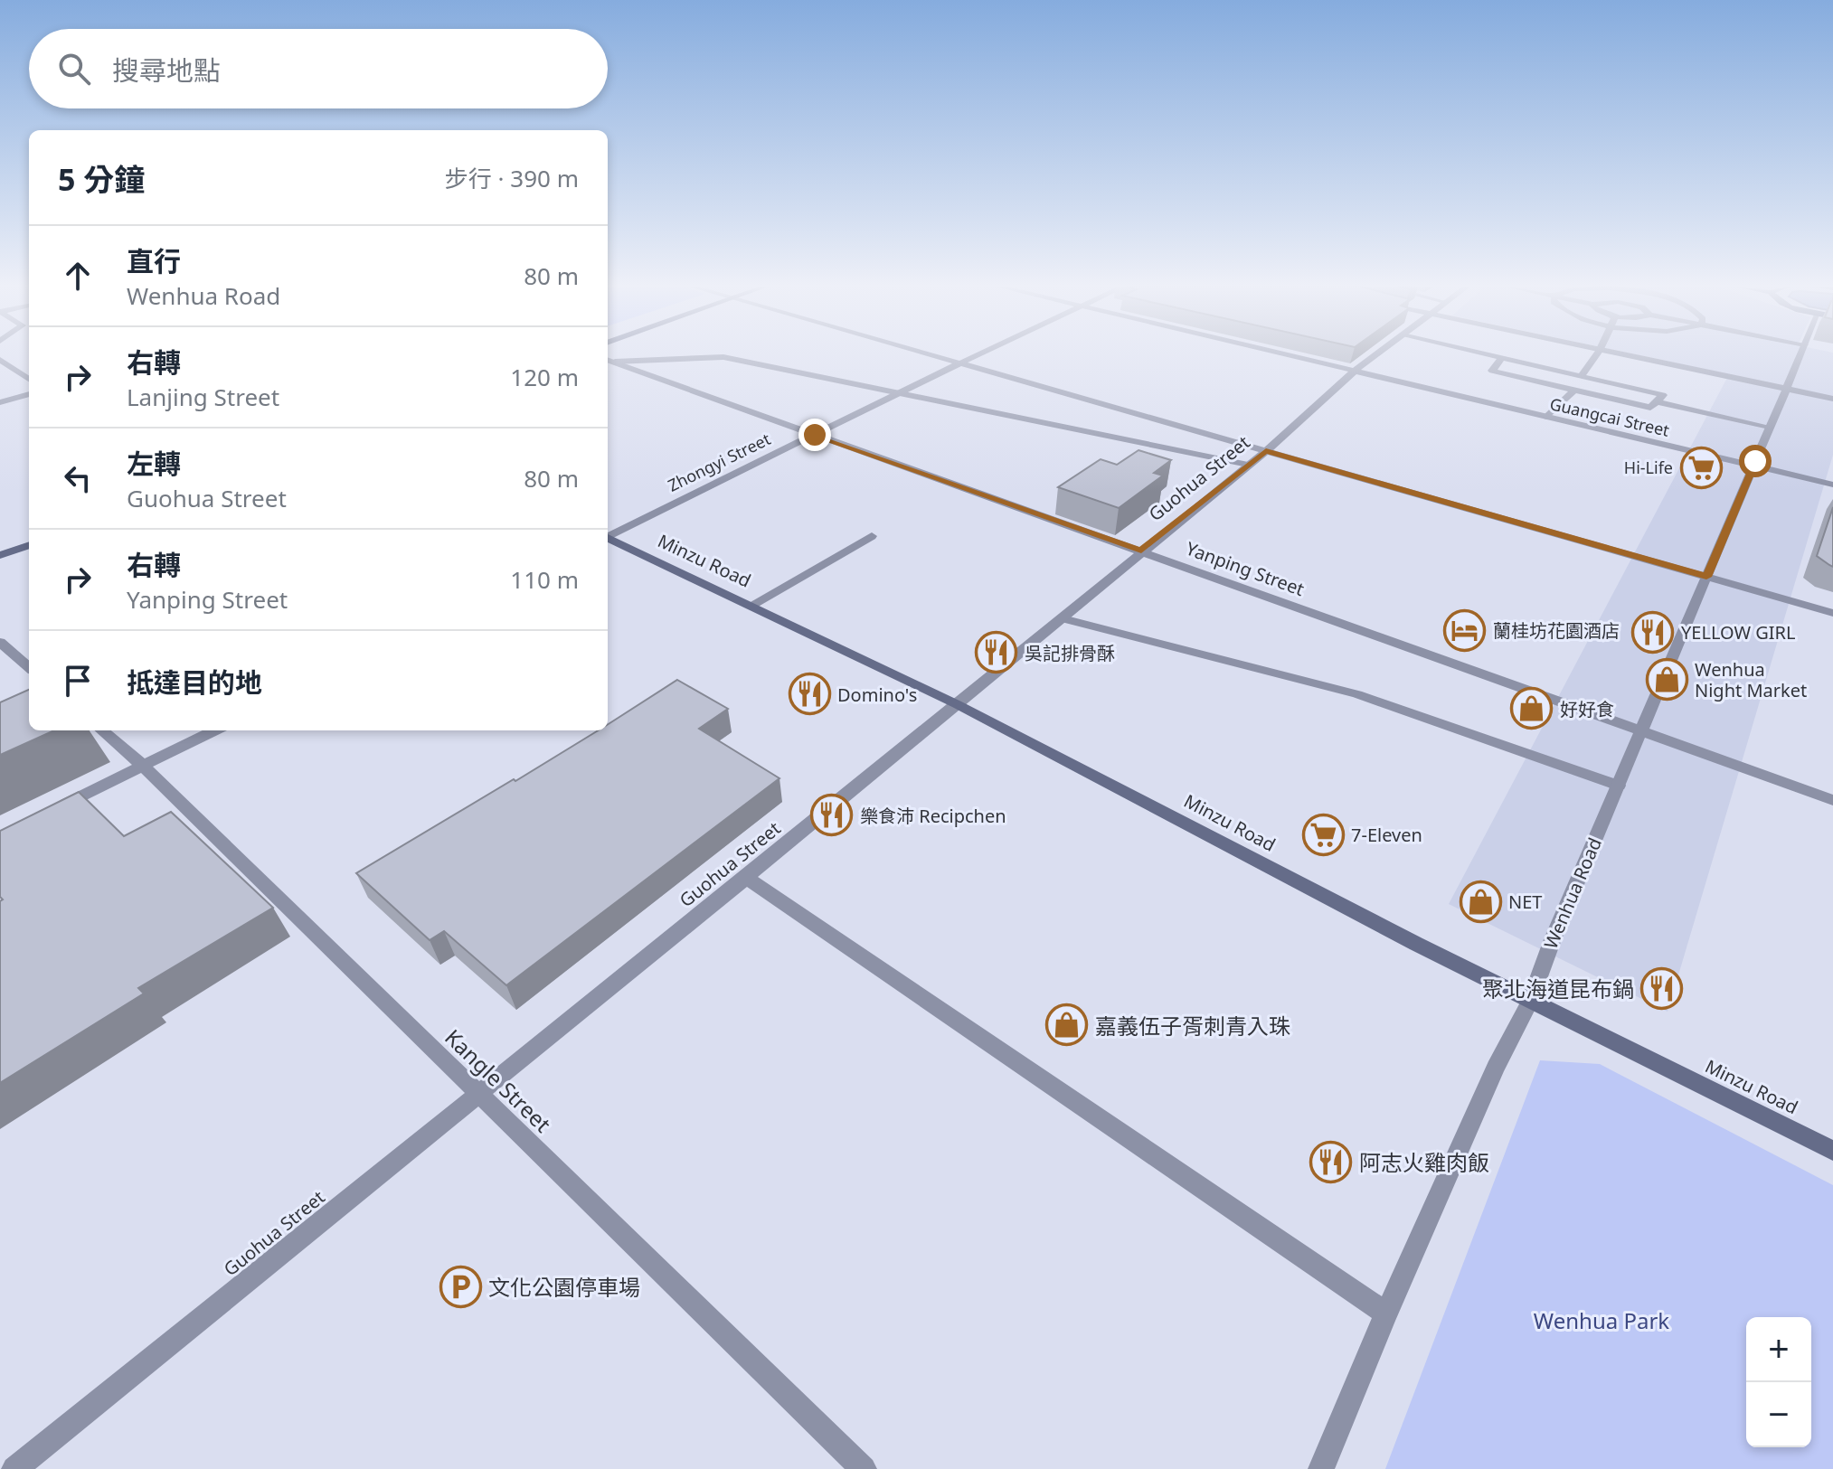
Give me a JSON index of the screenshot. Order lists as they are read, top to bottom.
{
  "streets": {
    "main road": ["Minzu Road"],
    "street": [
      "Guangcai Street",
      "Zhongyi Street",
      "Guohua Street",
      "Yanping Street",
      "Wenhua Road",
      "Kangle Street"
    ]
  },
  "crossings": [
    ["Guangcai Street", "Guohua Street"],
    ["Guangcai Street", "Wenhua Road"],
    ["Zhongyi Street", "Yanping Street"],
    ["Guohua Street", "Minzu Road"],
    ["Guohua Street", "Yanping Street"],
    ["Guohua Street", "Kangle Street"],
    ["Minzu Road", "Wenhua Road"],
    ["Yanping Street", "Wenhua Road"]
  ],
  "parks": ["Wenhua Park"],
  "places": {
    "supermarket": ["Hi-Life", "7-Eleven"],
    "hotel": ["蘭桂坊花園酒店"],
    "restaurant": [
      "YELLOW GIRL",
      "吳記排骨酥",
      "Domino's",
      "樂食沛 Recipchen",
      "聚北海道昆布鍋",
      "阿志火雞肉飯"
    ],
    "shop": [
      "Wenhua Night Market",
      "好好食",
      "NET",
      "嘉義伍子胥刺青入珠"
    ],
    "parking": ["文化公園停車場"]
  },
  "page": {
    "search": "搜尋地點",
    "heading": ["5 分鐘", "步行 · 390 m"],
    "list": [
      ["直行", "Wenhua Road", "80 m"],
      ["右轉", "Lanjing Street", "120 m"],
      ["左轉", "Guohua Street", "80 m"],
      ["右轉", "Yanping Street", "110 m"],
      "抵達目的地"
    ],
    "map_buttons": ["+", "−"]
  }
}
